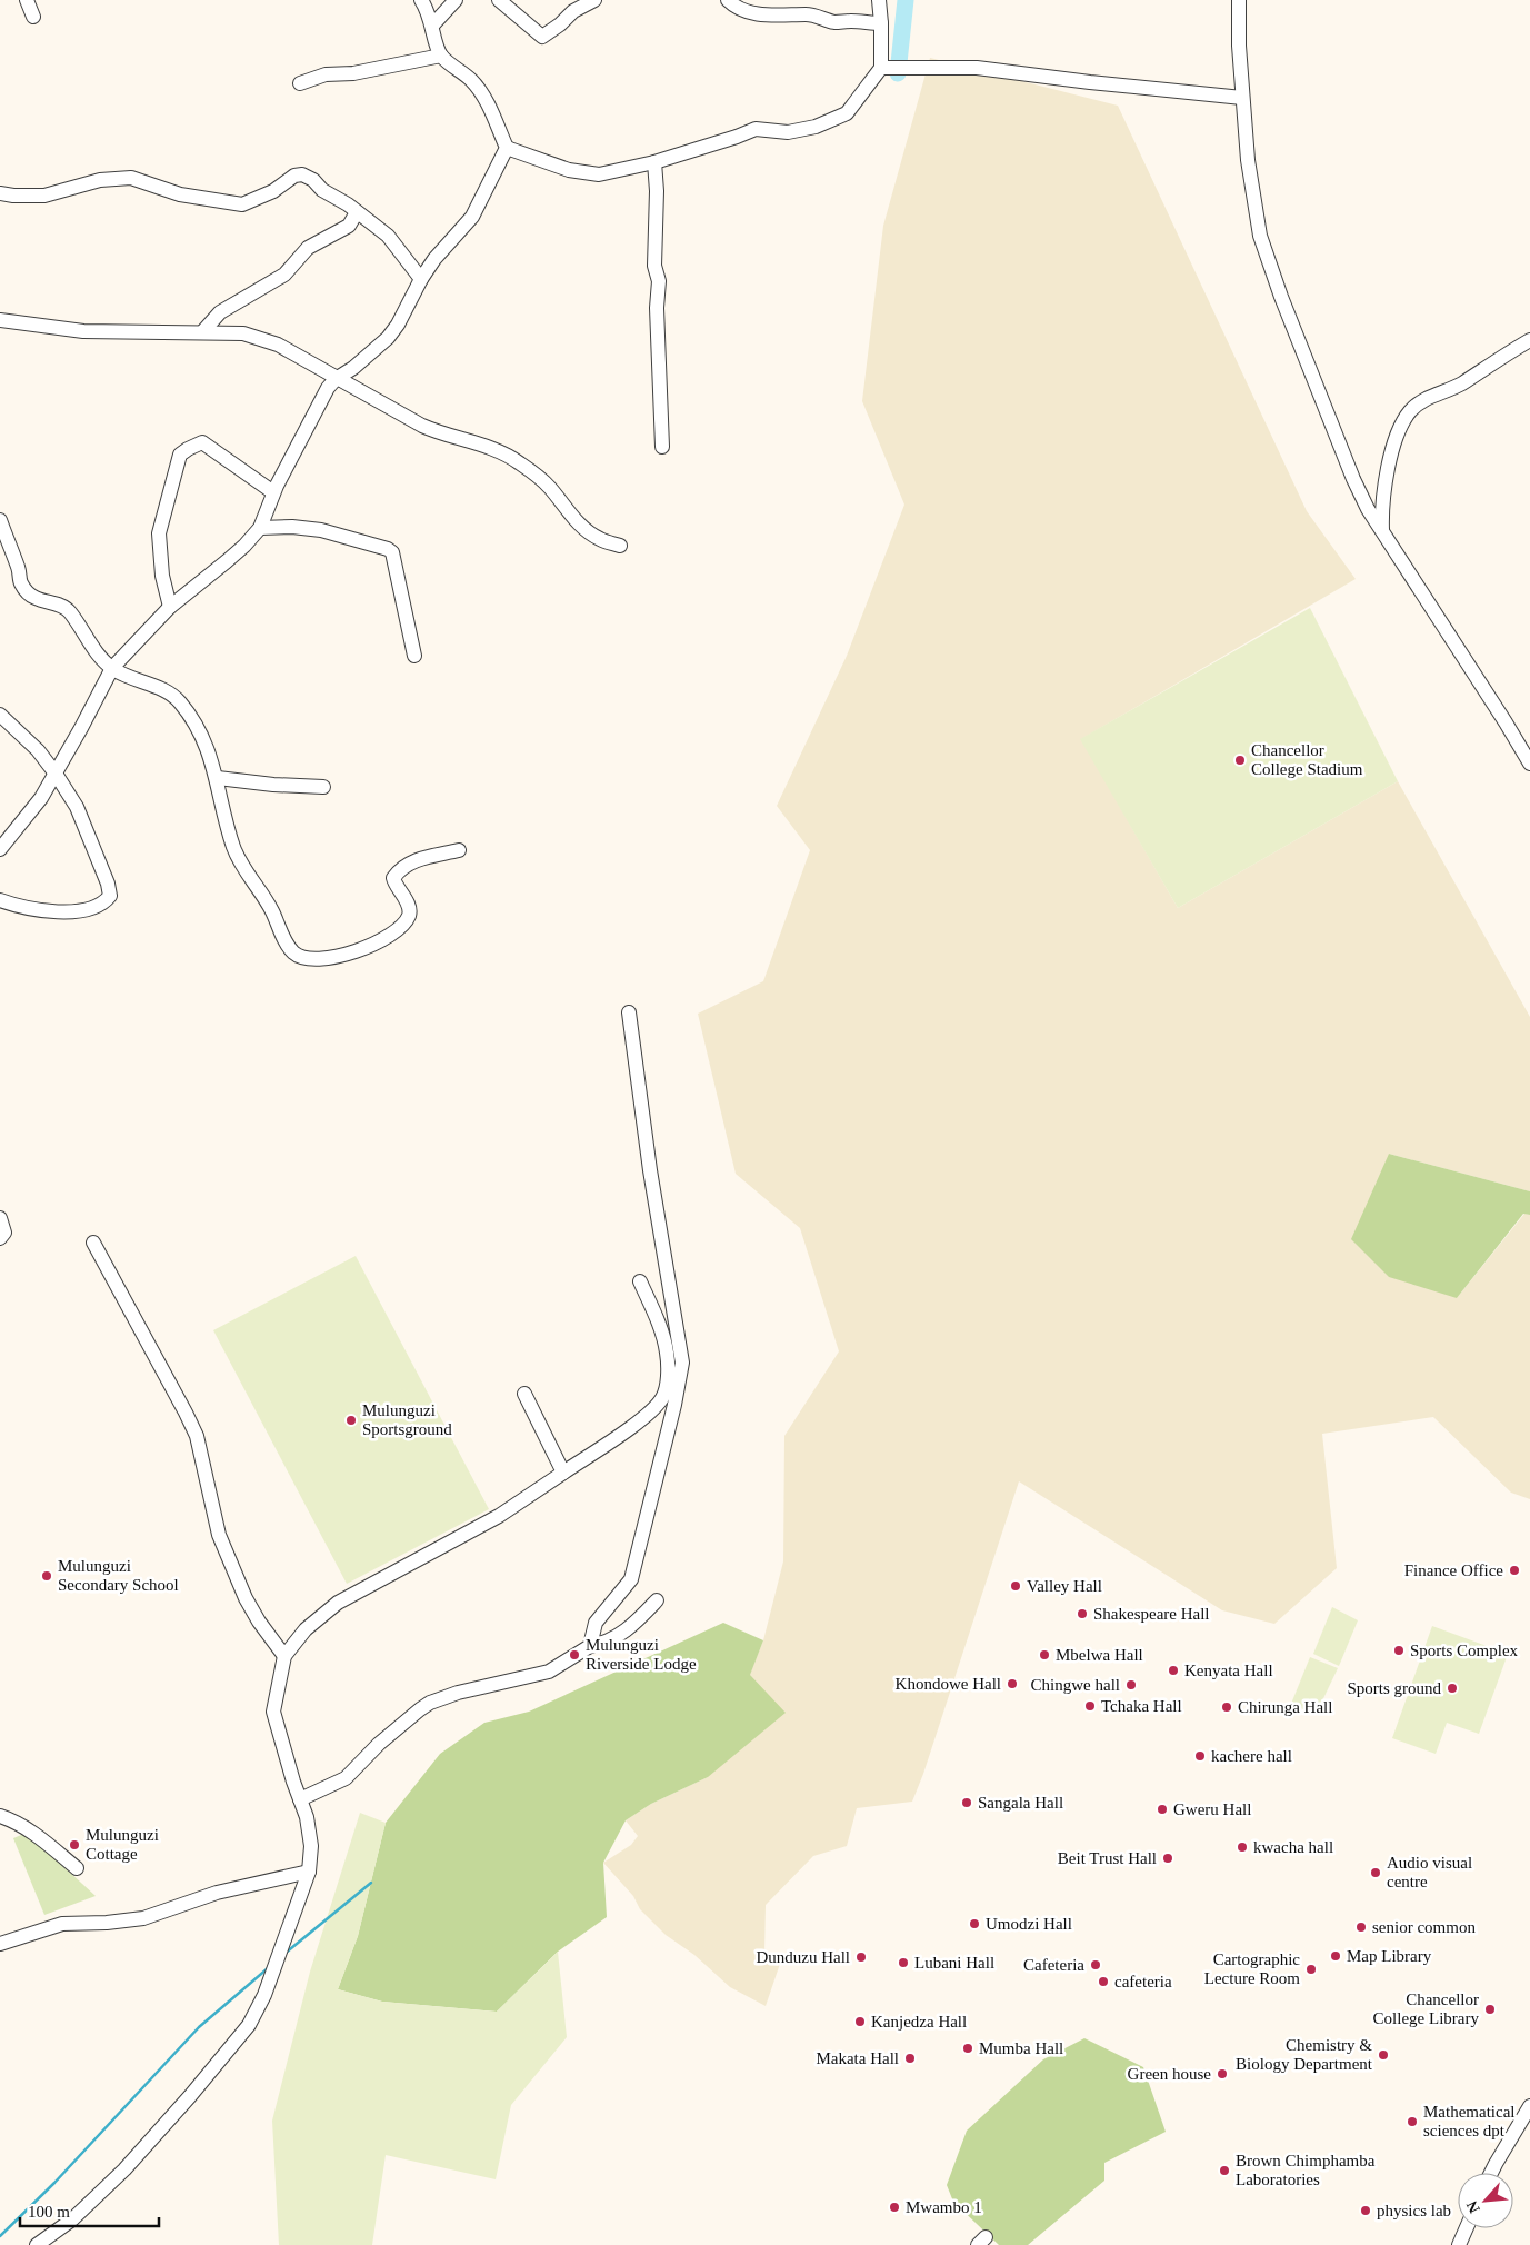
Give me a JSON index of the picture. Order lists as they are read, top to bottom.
{
  "places": [
    "Chancellor College Stadium",
    "Mulunguzi Sportsground",
    "Finance Office",
    "Mulunguzi Secondary School",
    "Valley Hall",
    "Shakespeare Hall",
    "Sports Complex",
    "Mulunguzi Riverside Lodge",
    "Mbelwa Hall",
    "Kenyata Hall",
    "Khondowe Hall",
    "Chingwe hall",
    "Sports ground",
    "Tchaka Hall",
    "Chirunga Hall",
    "kachere hall",
    "Sangala Hall",
    "Gweru Hall",
    "Mulunguzi Cottage",
    "kwacha hall",
    "Beit Trust Hall",
    "Audio visual centre",
    "Umodzi Hall",
    "senior common",
    "Map Library",
    "Dunduzu Hall",
    "Lubani Hall",
    "Cafeteria",
    "Cartographic Lecture Room",
    "cafeteria",
    "Chancellor College Library",
    "Kanjedza Hall",
    "Mumba Hall",
    "Chemistry & Biology Department",
    "Makata Hall",
    "Green house",
    "Mathematical sciences dpt",
    "Brown Chimphamba Laboratories",
    "Mwambo 1",
    "physics lab"
  ],
  "scale_bar": "100 m",
  "north": "bottom left"
}
